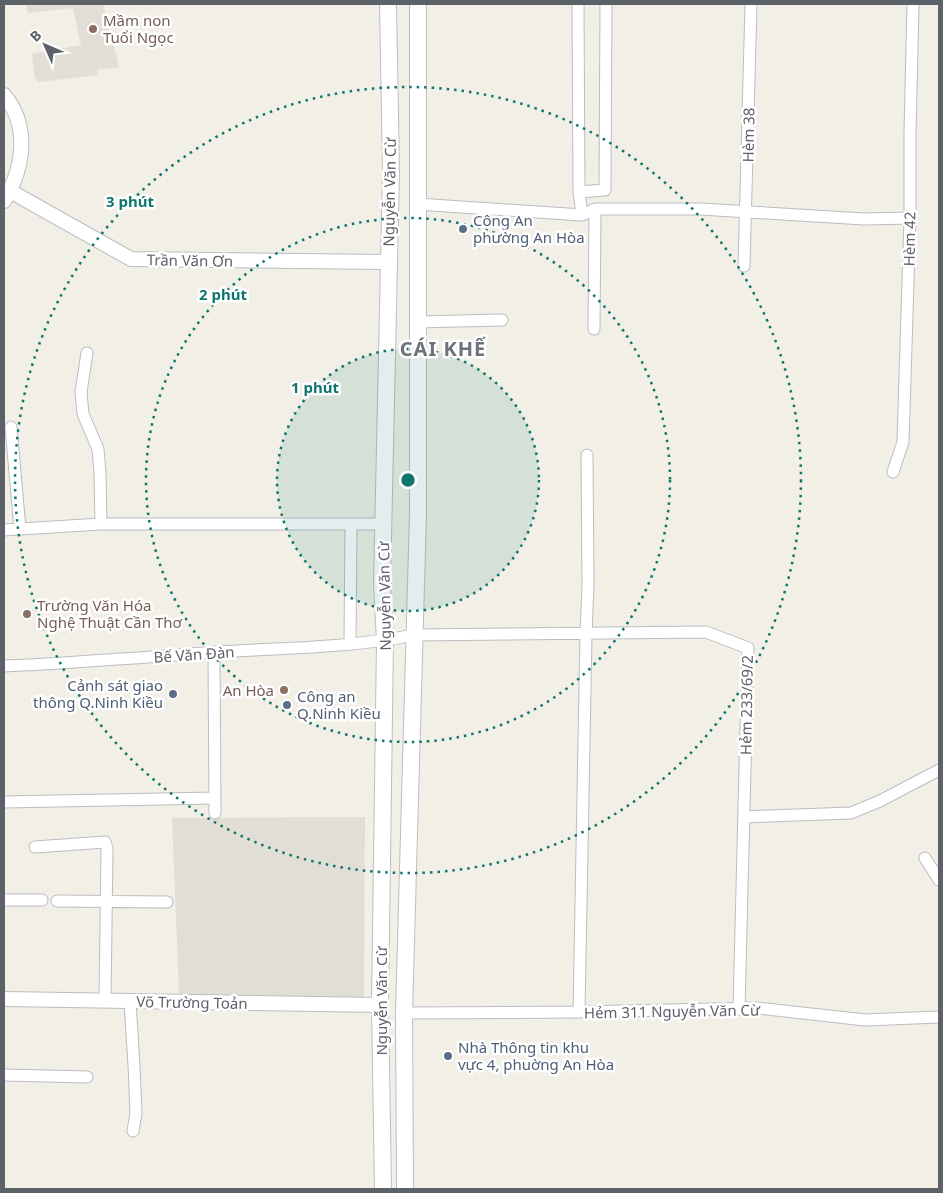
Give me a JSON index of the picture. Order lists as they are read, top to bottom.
{
  "streets": {
    "main road": ["Nguyễn Văn Cừ"],
    "street": [
      "Hèm 38",
      "Hèm 42",
      "Trần Văn Ơn",
      "Bế Văn Đàn",
      "Hẻm 233/69/2",
      "Võ Trường Toản",
      "Hẻm 311 Nguyễn Văn Cừ"
    ]
  },
  "crossings": [
    ["Nguyễn Văn Cừ", "Trần Văn Ơn"],
    ["Nguyễn Văn Cừ", "Bế Văn Đàn"],
    ["Nguyễn Văn Cừ", "Hẻm 233/69/2"],
    ["Nguyễn Văn Cừ", "Võ Trường Toản"],
    ["Nguyễn Văn Cừ", "Hẻm 311 Nguyễn Văn Cừ"],
    ["Bế Văn Đàn", "Hẻm 233/69/2"],
    ["Hẻm 233/69/2", "Hẻm 311 Nguyễn Văn Cừ"]
  ],
  "districts": ["CÁI KHẾ"],
  "places": [
    "Mầm non Tuổi Ngọc",
    "Công An phường An Hòa",
    "Trường Văn Hóa Nghệ Thuật Cần Thơ",
    "An Hòa",
    "Cảnh sát giao thông Q.Ninh Kiều",
    "Công an Q.Ninh Kiều",
    "Nhà Thông tin khu vực 4, phuờng An Hòa"
  ],
  "north": "top left",
  "rings": ["3 phút", "2 phút", "1 phút"]
}
